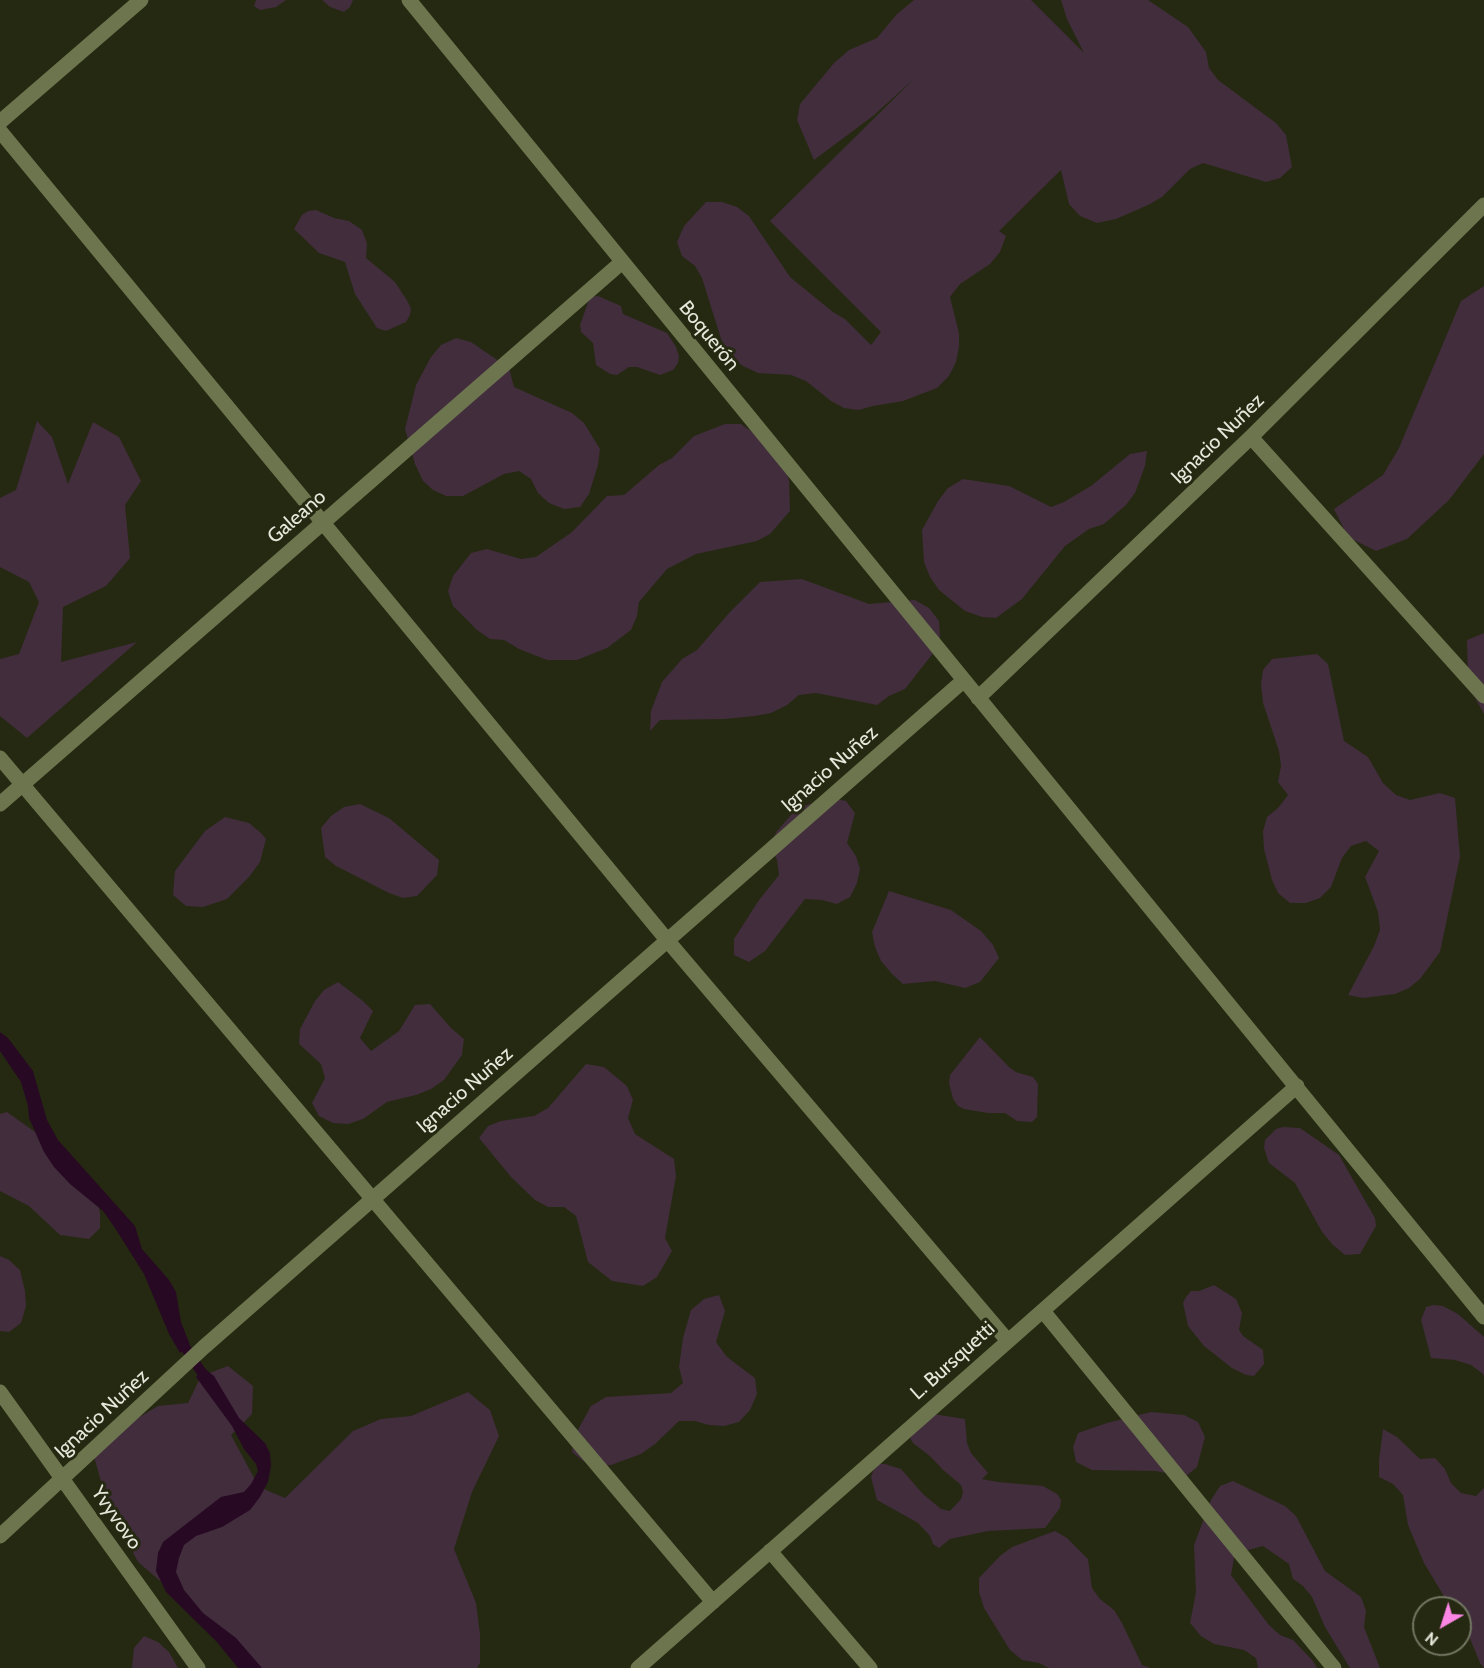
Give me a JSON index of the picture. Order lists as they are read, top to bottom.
{
  "streets": {
    "street": [
      "Boquerón",
      "Ignacio Nuñez",
      "Galeano",
      "L. Bursquetti",
      "Yvyvovo"
    ]
  },
  "crossings": [
    ["Boquerón", "Ignacio Nuñez"],
    ["Boquerón", "Galeano"],
    ["Boquerón", "L. Bursquetti"],
    ["Ignacio Nuñez", "Yvyvovo"]
  ],
  "north": "bottom left"
}
